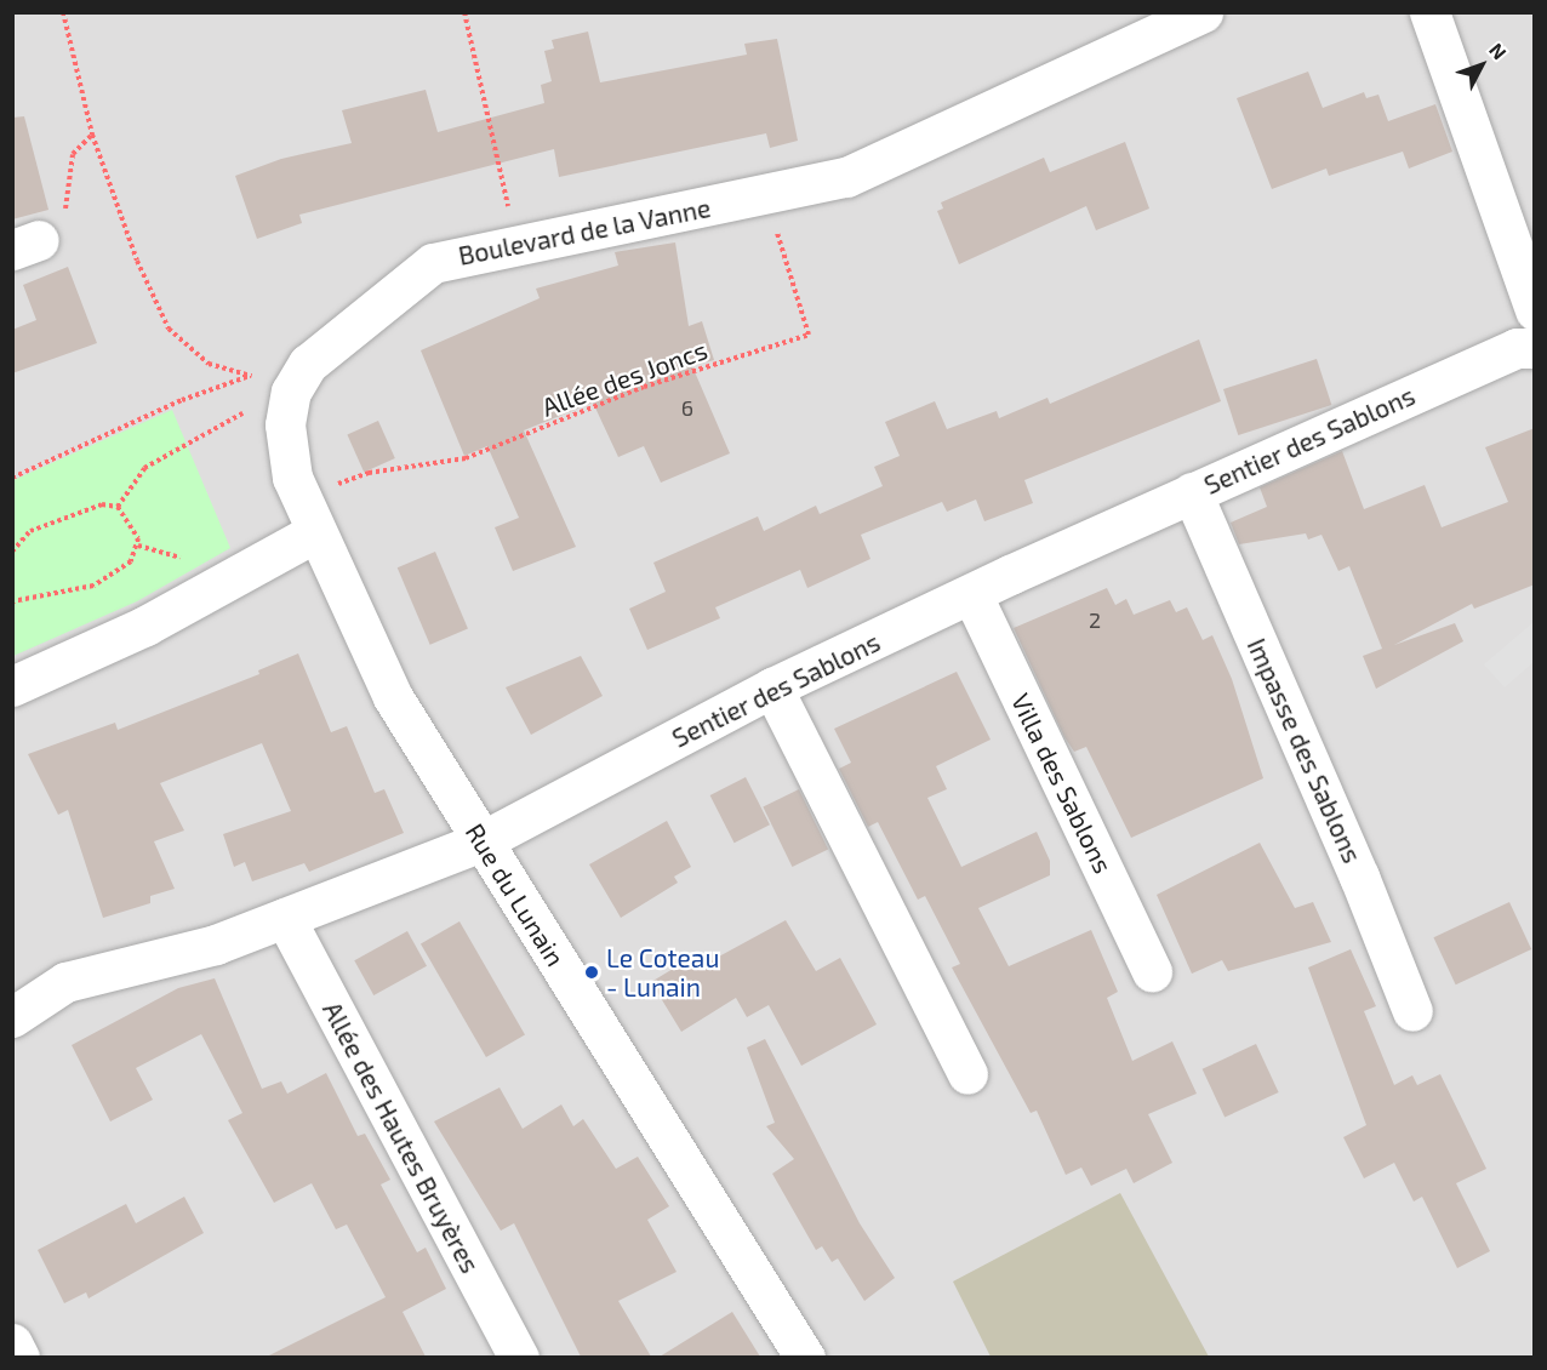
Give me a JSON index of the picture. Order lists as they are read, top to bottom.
{
  "streets": {
    "street": [
      "Boulevard de la Vanne",
      "Sentier des Sablons",
      "Impasse des Sablons",
      "Villa des Sablons",
      "Rue du Lunain",
      "Allée des Hautes Bruyères"
    ],
    "path": ["Allée des Joncs"]
  },
  "crossings": [
    ["Boulevard de la Vanne", "Rue du Lunain"],
    ["Sentier des Sablons", "Impasse des Sablons"],
    ["Sentier des Sablons", "Villa des Sablons"],
    ["Sentier des Sablons", "Rue du Lunain"],
    ["Sentier des Sablons", "Allée des Hautes Bruyères"]
  ],
  "places": ["Le Coteau - Lunain"],
  "house_numbers": ["6", "2"],
  "north": "top right"
}
